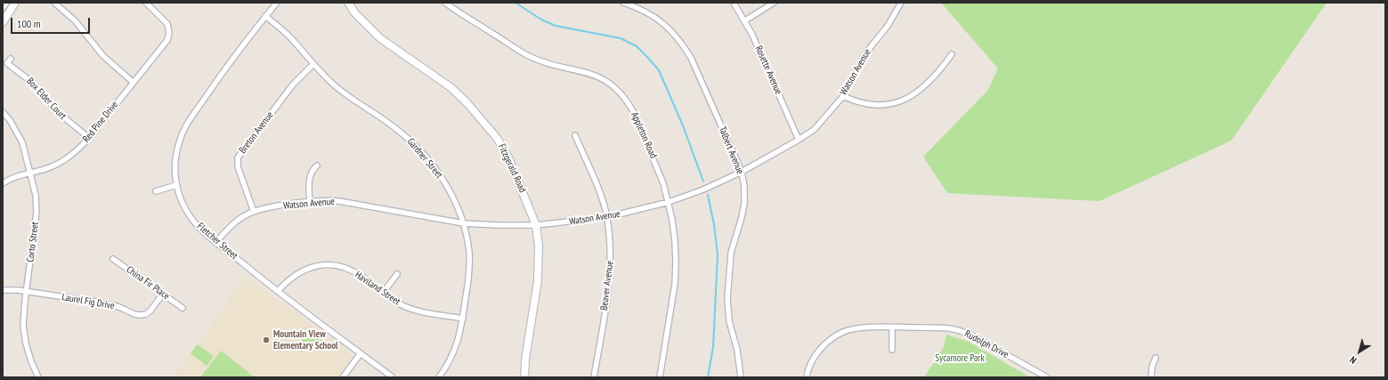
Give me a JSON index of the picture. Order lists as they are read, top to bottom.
{
  "streets": {
    "main road": ["Fitzgerald Road"],
    "street": [
      "Rosette Avenue",
      "Watson Avenue",
      "Box Elder Court",
      "Red Pine Drive",
      "Breton Avenue",
      "Appleton Road",
      "Talbert Avenue",
      "Gardner Street",
      "Fletcher Street",
      "Corto Street",
      "China Fir Place",
      "Beaver Avenue",
      "Haviland Street",
      "Laurel Fig Drive",
      "Rudolph Drive"
    ]
  },
  "crossings": [
    ["Rosette Avenue", "Watson Avenue"],
    ["Watson Avenue", "Breton Avenue"],
    ["Watson Avenue", "Appleton Road"],
    ["Watson Avenue", "Talbert Avenue"],
    ["Watson Avenue", "Gardner Street"],
    ["Watson Avenue", "Fitzgerald Road"],
    ["Watson Avenue", "Fletcher Street"],
    ["Watson Avenue", "Beaver Avenue"],
    ["Box Elder Court", "Red Pine Drive"],
    ["Red Pine Drive", "Corto Street"],
    ["Breton Avenue", "Gardner Street"],
    ["Gardner Street", "Fletcher Street"],
    ["Gardner Street", "Haviland Street"],
    ["Fletcher Street", "Haviland Street"],
    ["Corto Street", "Laurel Fig Drive"],
    ["China Fir Place", "Laurel Fig Drive"]
  ],
  "parks": ["Sycamore Park"],
  "places": ["Mountain View Elementary School"],
  "scale_bar": "100 m",
  "north": "bottom left"
}
